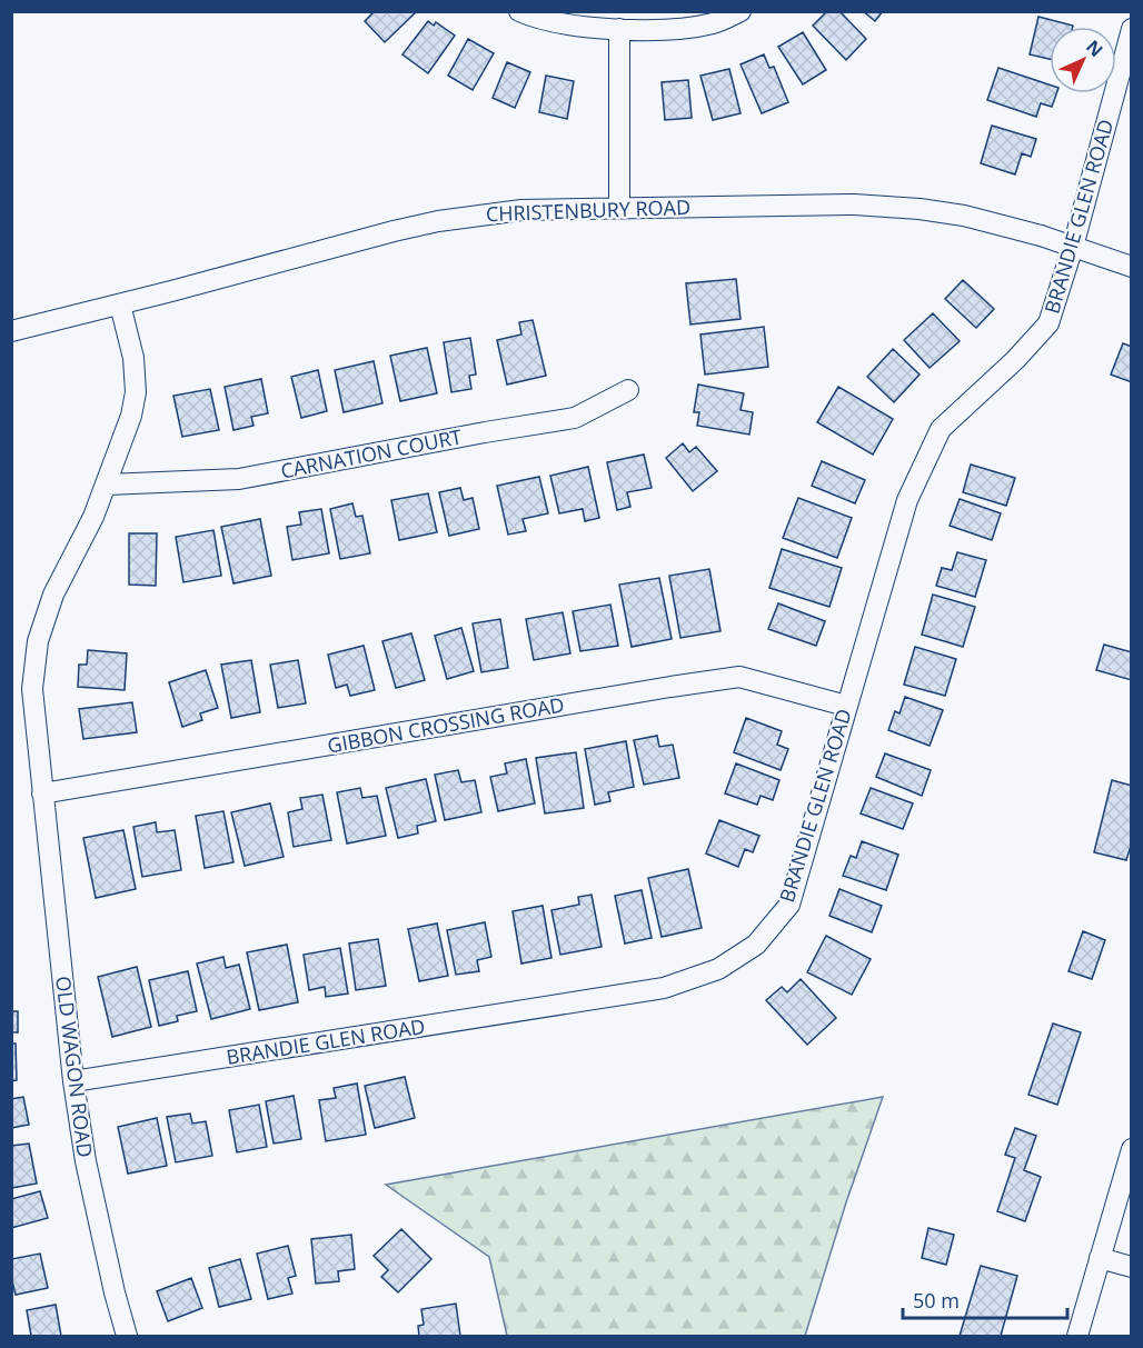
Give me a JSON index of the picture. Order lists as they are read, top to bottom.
{
  "streets": {
    "street": [
      "CHRISTENBURY ROAD",
      "BRANDIE GLEN ROAD",
      "CARNATION COURT",
      "GIBBON CROSSING ROAD",
      "OLD WAGON ROAD"
    ]
  },
  "crossings": [
    ["CHRISTENBURY ROAD", "BRANDIE GLEN ROAD"],
    ["CHRISTENBURY ROAD", "OLD WAGON ROAD"],
    ["BRANDIE GLEN ROAD", "GIBBON CROSSING ROAD"],
    ["BRANDIE GLEN ROAD", "OLD WAGON ROAD"],
    ["CARNATION COURT", "OLD WAGON ROAD"],
    ["GIBBON CROSSING ROAD", "OLD WAGON ROAD"]
  ],
  "scale_bar": "50 m",
  "north": "top right"
}
